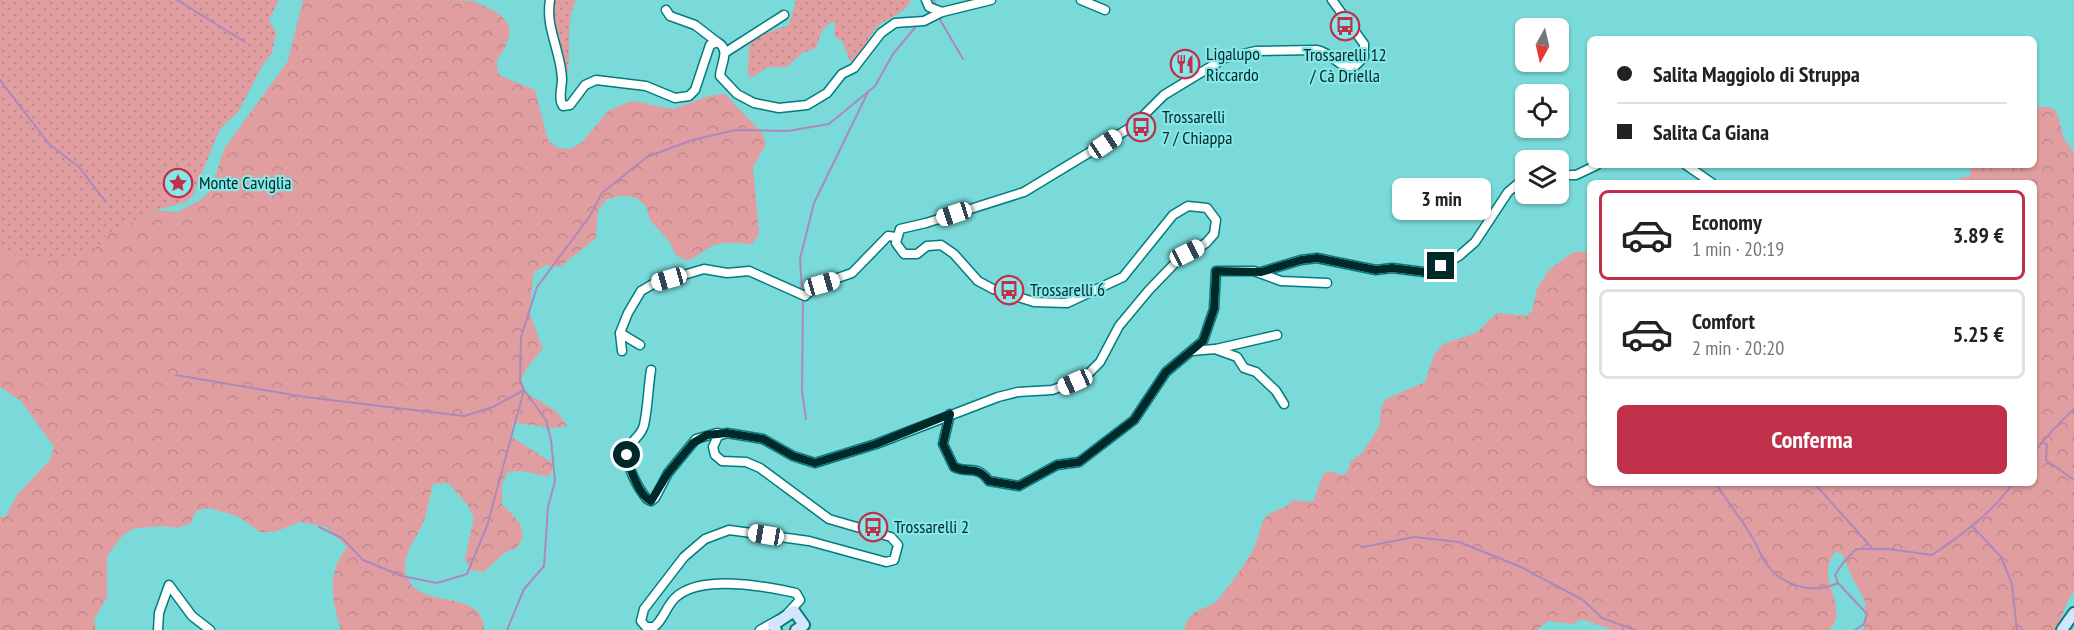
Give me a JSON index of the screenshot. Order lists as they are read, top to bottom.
{
  "places": {
    "bus stop": [
      "Trossarelli 12 / Cà Driella",
      "Trossarelli 7 / Chiappa",
      "Trossarelli 6",
      "Trossarelli 2"
    ],
    "restaurant": ["Ligalupo Riccardo"],
    "place": ["Monte Caviglia"]
  },
  "north": "bottom",
  "page": {
    "banner": ["Salita Maggiolo di Struppa", "Salita Ca Giana"],
    "bubble": "3 min",
    "list": [
      {
        "name": "Economy",
        "note": "1 min · 20:19",
        "value": "3.89 €"
      },
      {
        "name": "Comfort",
        "note": "2 min · 20:20",
        "value": "5.25 €"
      }
    ],
    "buttons": "Conferma"
  }
}
